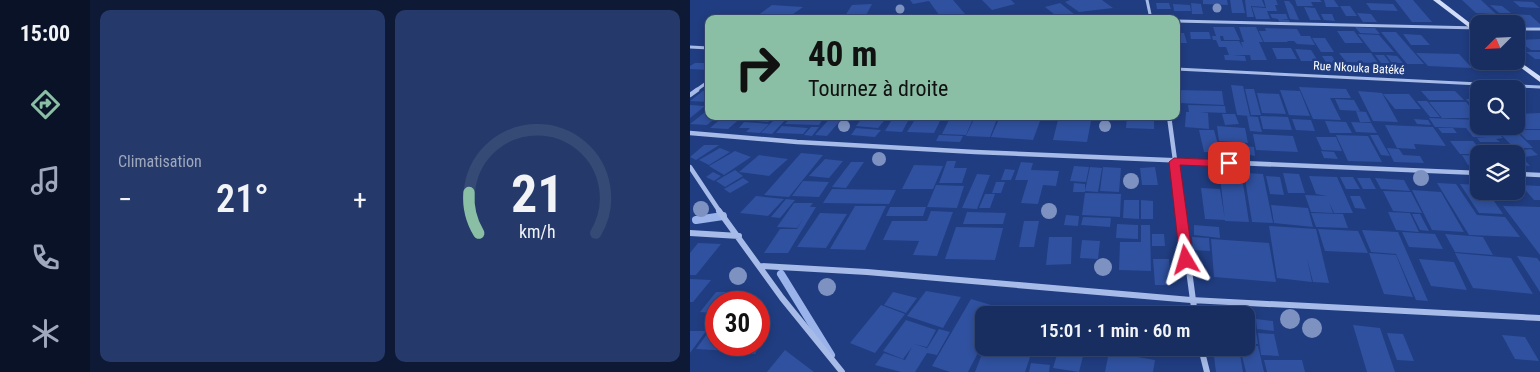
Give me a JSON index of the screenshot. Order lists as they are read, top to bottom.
{
  "streets": {
    "street": ["Rue Nkouka Batéké"]
  },
  "north": "bottom left",
  "page": {
    "tabs": "15:00",
    "tile": "Climatisation",
    "turn": ["40 m", "Tournez à droite"],
    "heat": ["−", "21°", "+"],
    "limit": "30",
    "trip": "15:01 · 1 min · 60 m",
    "gauge": ["21", "km/h"]
  }
}
